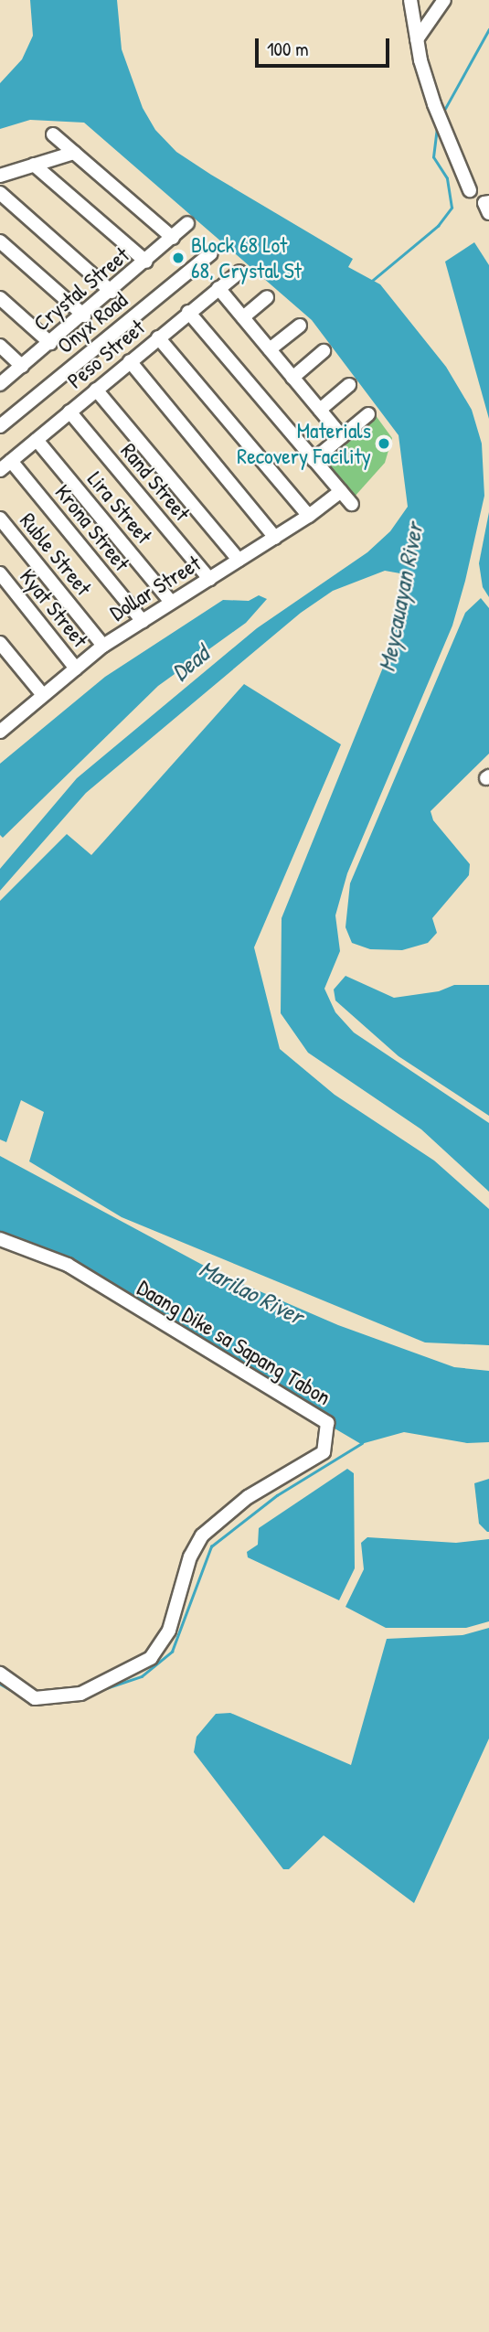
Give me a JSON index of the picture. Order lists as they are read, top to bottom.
{
  "streets": {
    "street": [
      "Crystal Street",
      "Onyx Road",
      "Peso Street",
      "Rand Street",
      "Lira Street",
      "Krona Street",
      "Ruble Street",
      "Dollar Street",
      "Kyat Street",
      "Daang Dike sa Sapang Tabon"
    ]
  },
  "crossings": [
    ["Peso Street", "Rand Street"],
    ["Peso Street", "Lira Street"],
    ["Peso Street", "Krona Street"],
    ["Rand Street", "Dollar Street"],
    ["Lira Street", "Dollar Street"],
    ["Krona Street", "Dollar Street"],
    ["Ruble Street", "Dollar Street"],
    ["Dollar Street", "Kyat Street"]
  ],
  "water": ["Meycauayan River", "Dead", "Marilao River"],
  "places": ["Block 68 Lot 68, Crystal St", "Materials Recovery Facility"],
  "scale_bar": "100 m"
}
